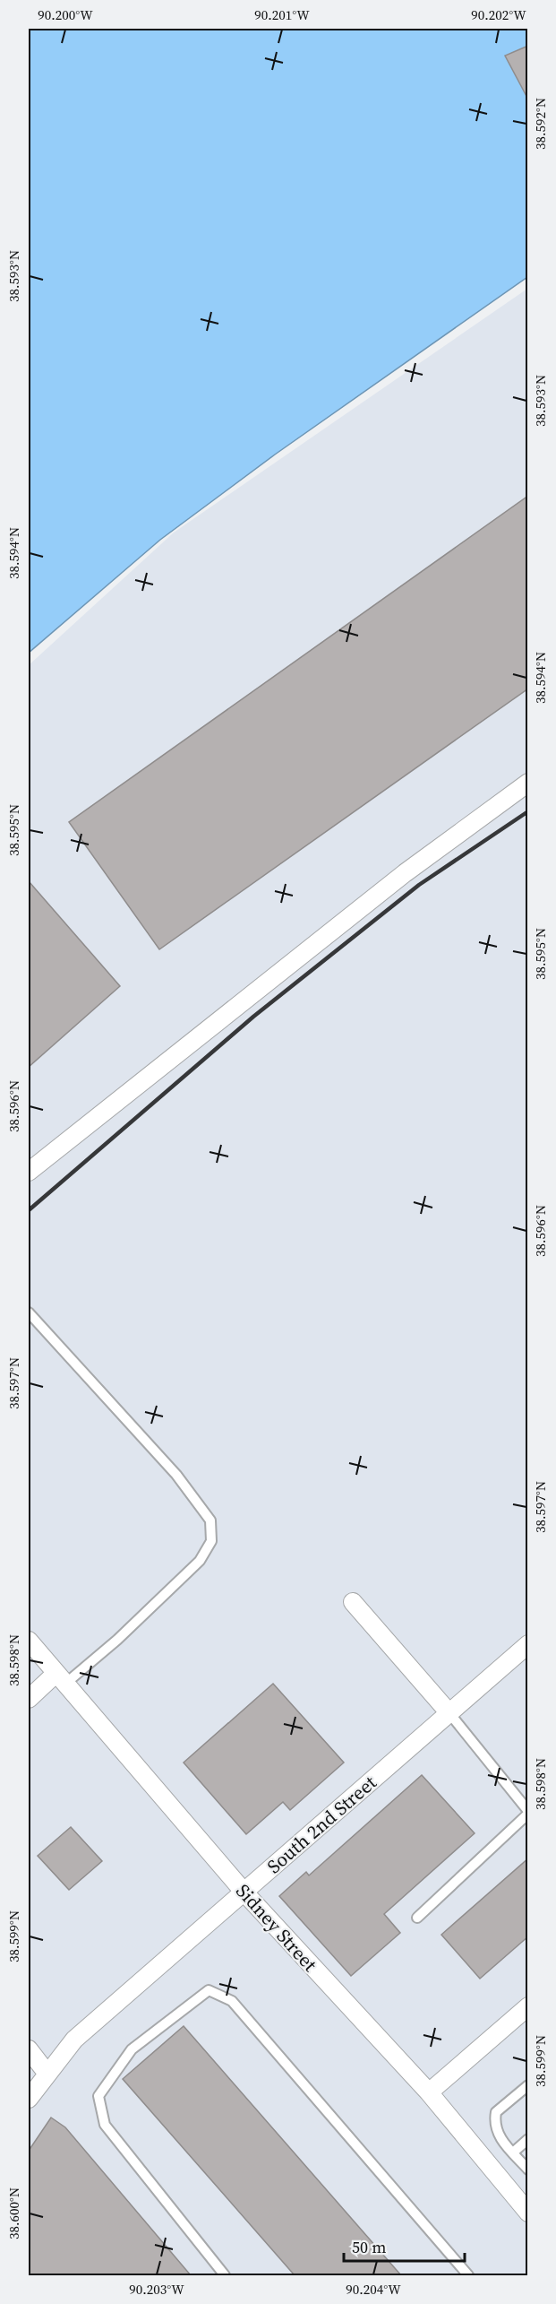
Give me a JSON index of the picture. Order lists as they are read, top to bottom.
{
  "streets": {
    "street": ["South 2nd Street", "Sidney Street"]
  },
  "crossings": [
    ["South 2nd Street", "Sidney Street"]
  ],
  "scale_bar": "50 m",
  "coordinates": [
    "90.200°W",
    "90.201°W",
    "90.202°W",
    "38.592°N",
    "38.593°N",
    "38.594°N",
    "38.595°N",
    "38.596°N",
    "38.597°N",
    "38.598°N",
    "38.599°N",
    "38.600°N",
    "90.203°W",
    "90.204°W"
  ]
}
